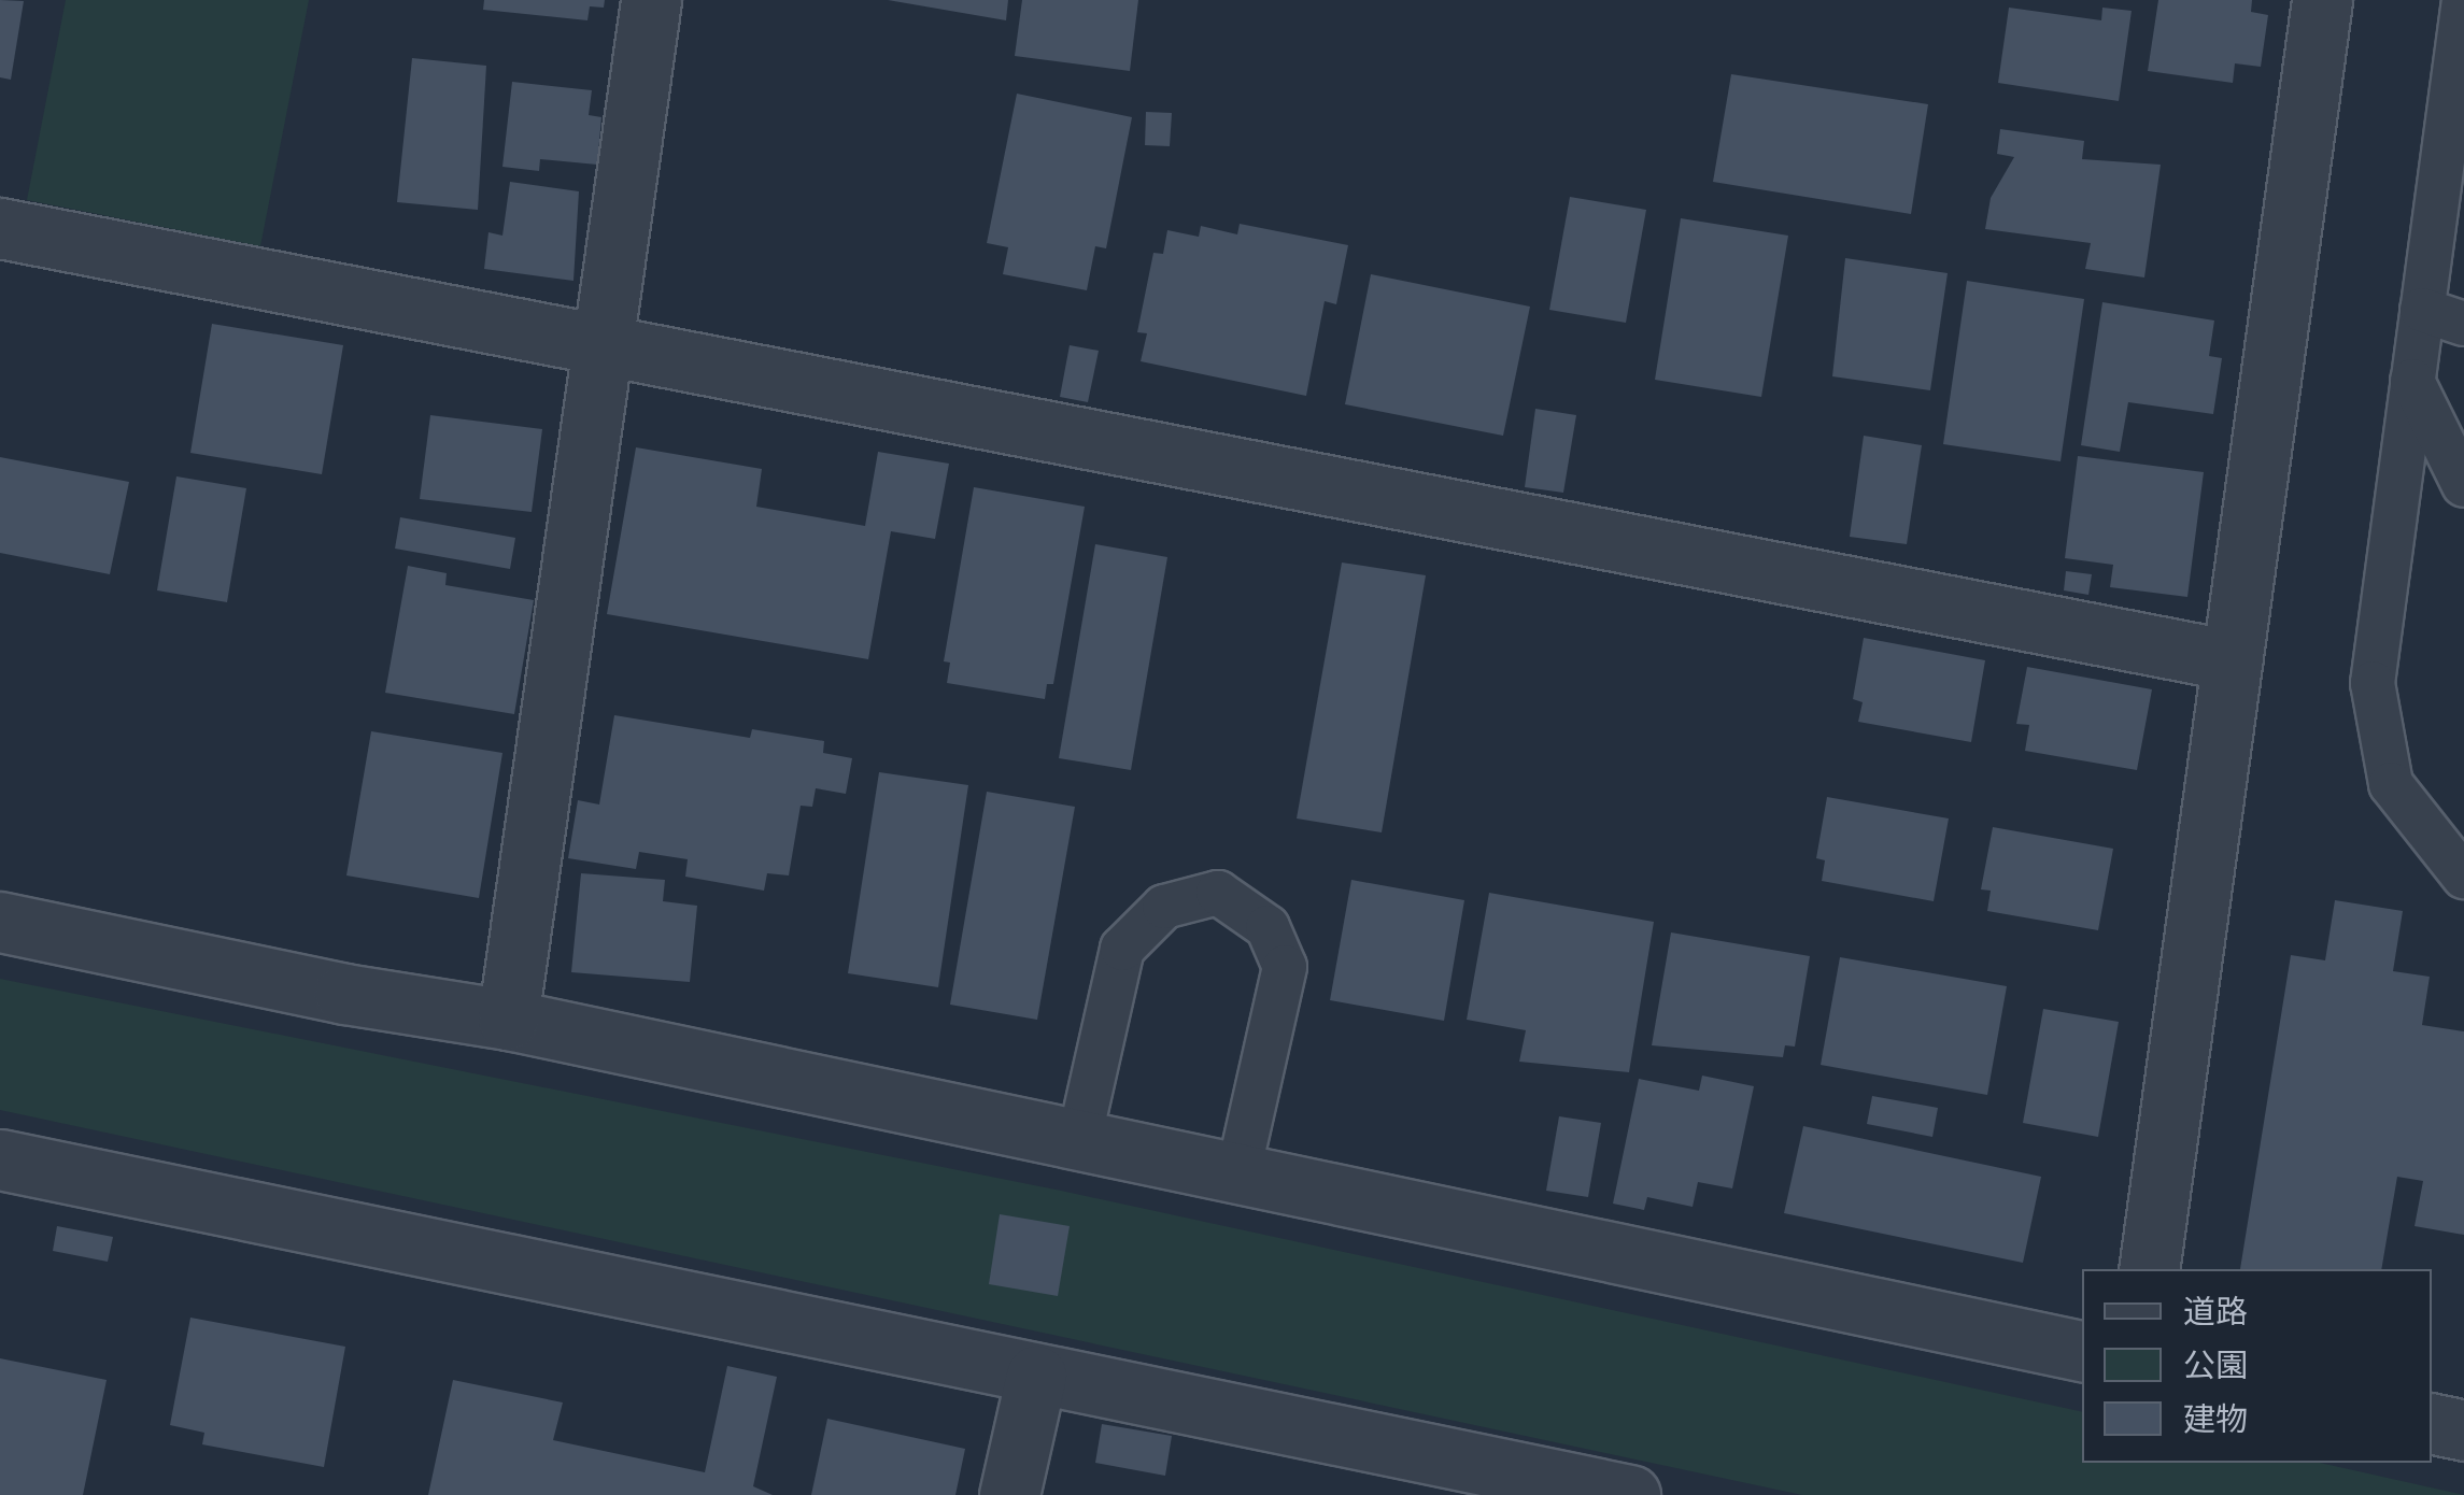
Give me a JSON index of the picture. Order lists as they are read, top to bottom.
{
  "legend": ["道路", "公園", "建物"]
}
